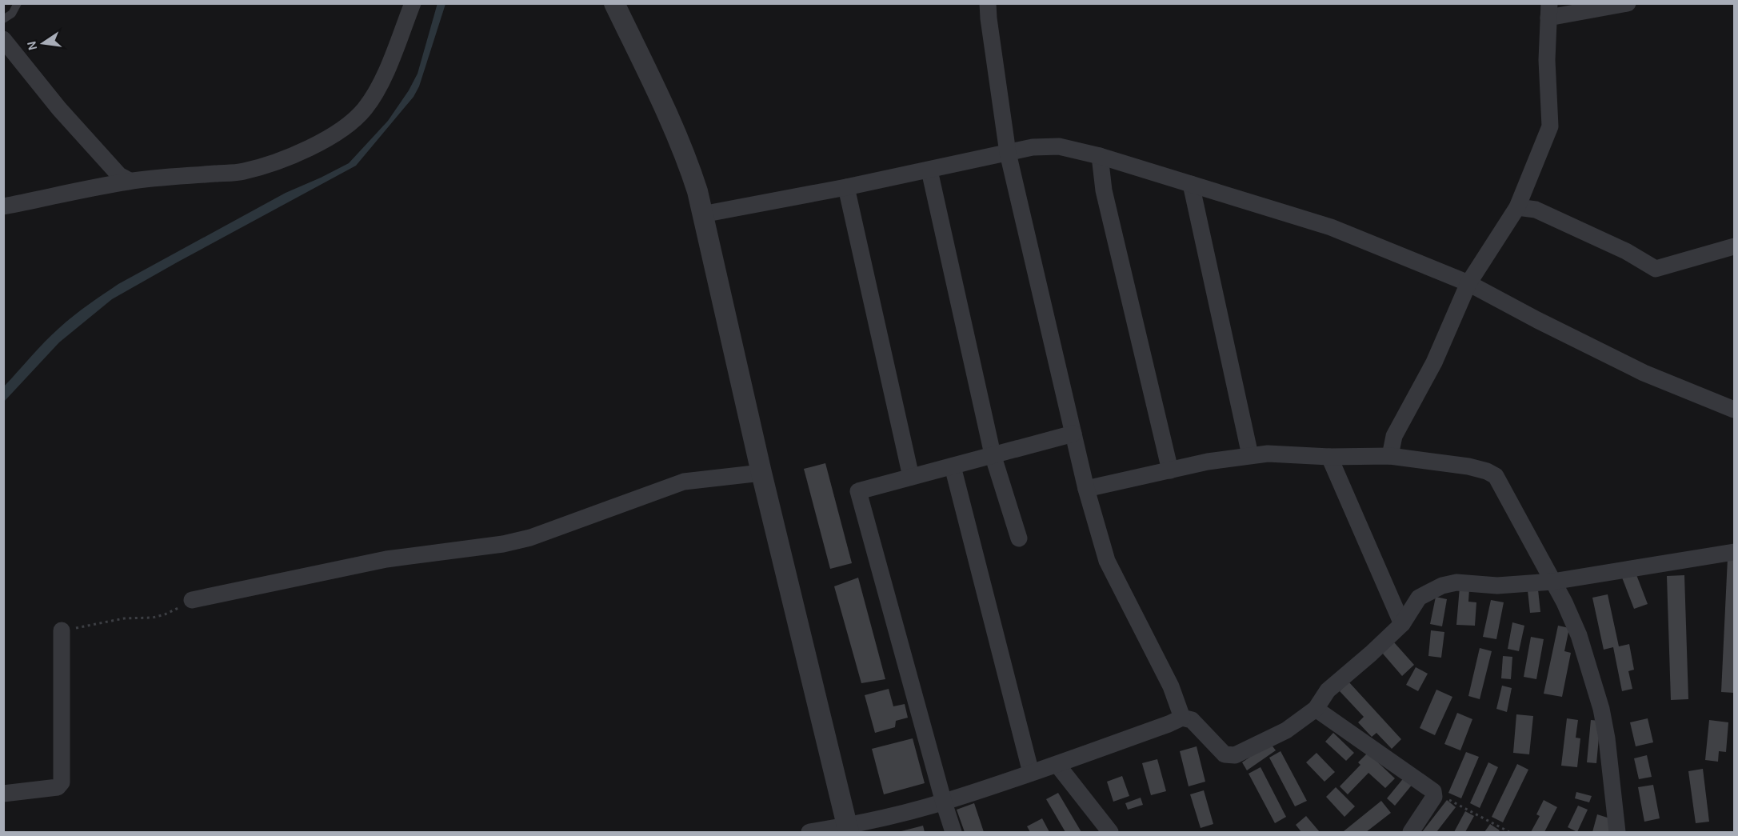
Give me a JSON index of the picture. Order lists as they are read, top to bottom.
{
  "north": "left"
}
